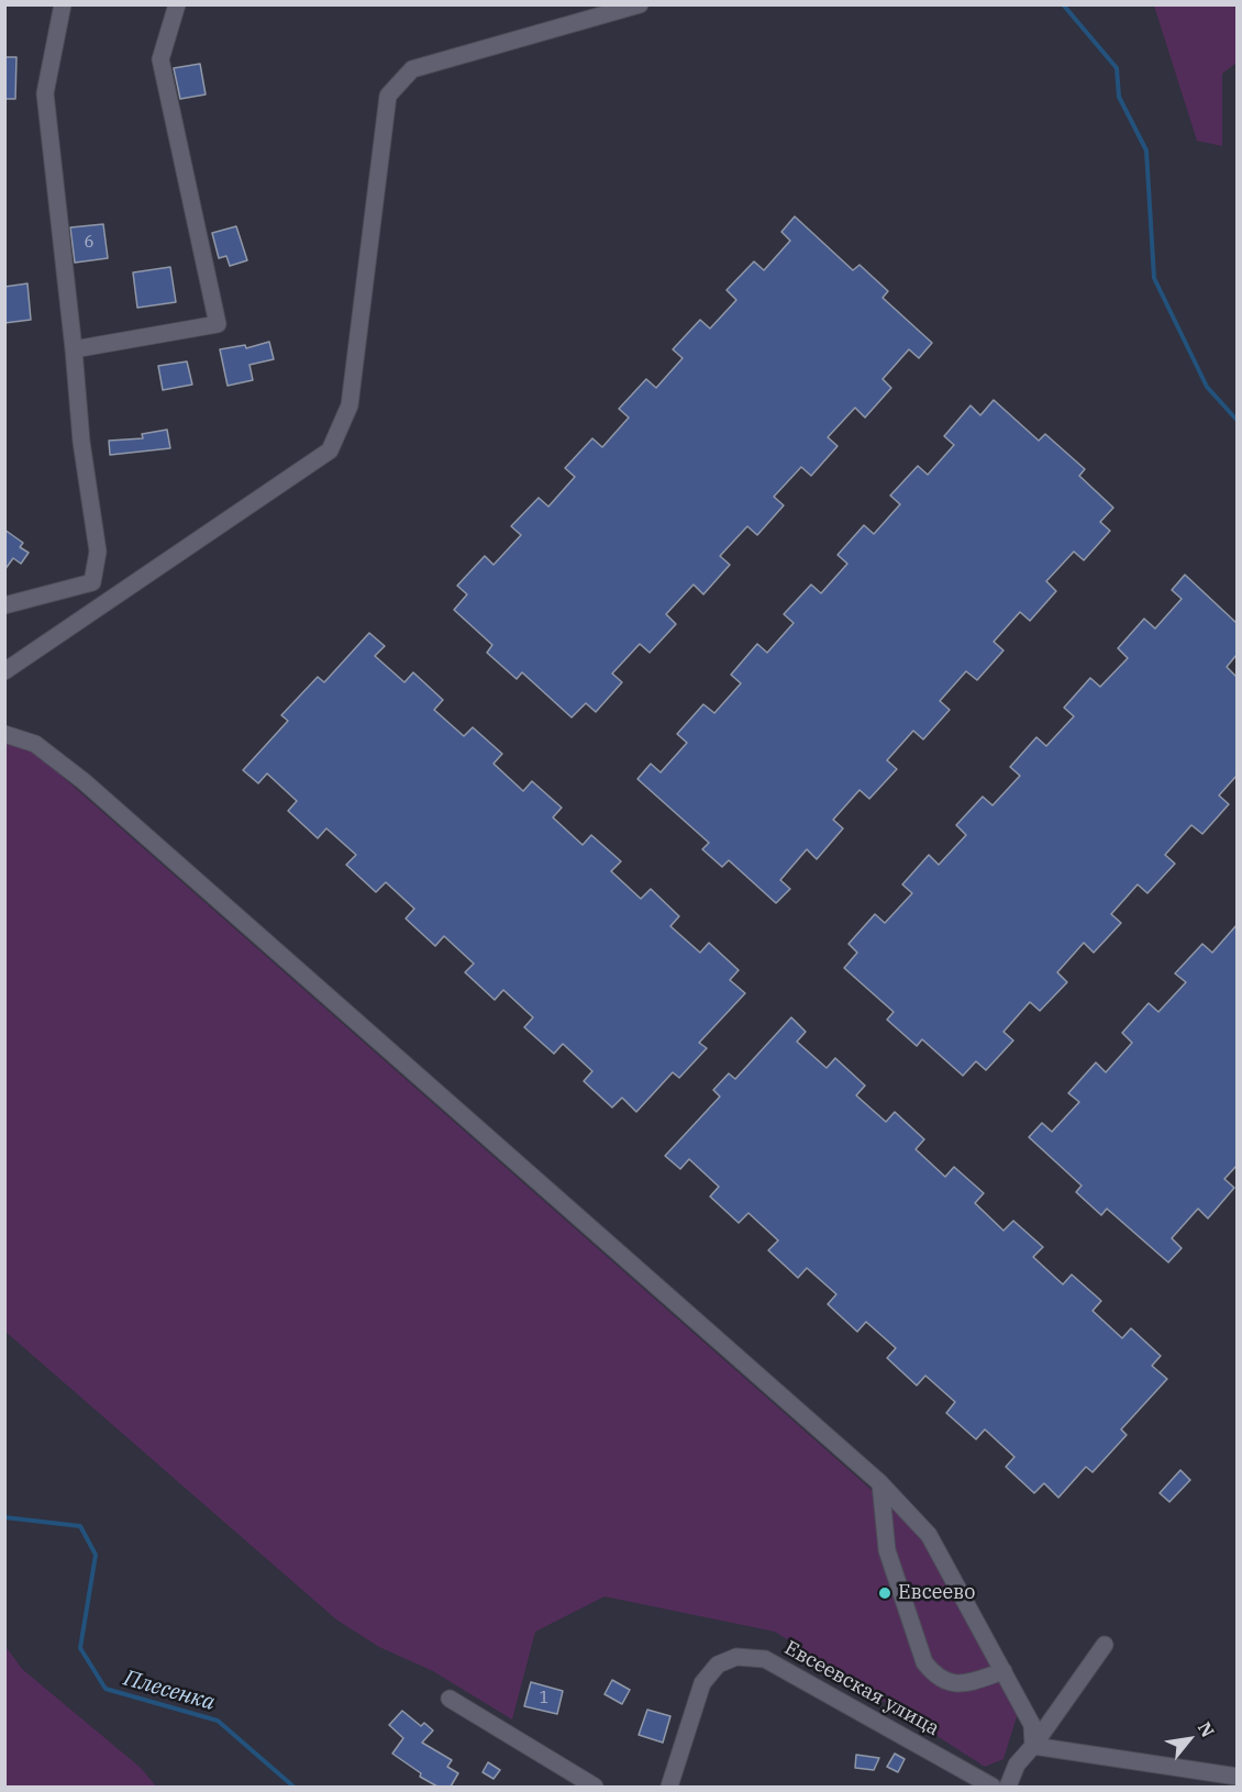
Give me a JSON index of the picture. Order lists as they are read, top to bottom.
{
  "streets": {
    "street": ["Евсеевская улица"]
  },
  "water": ["Плесенка"],
  "places": ["Евсеево"],
  "house_numbers": ["6", "1"],
  "north": "top right"
}
